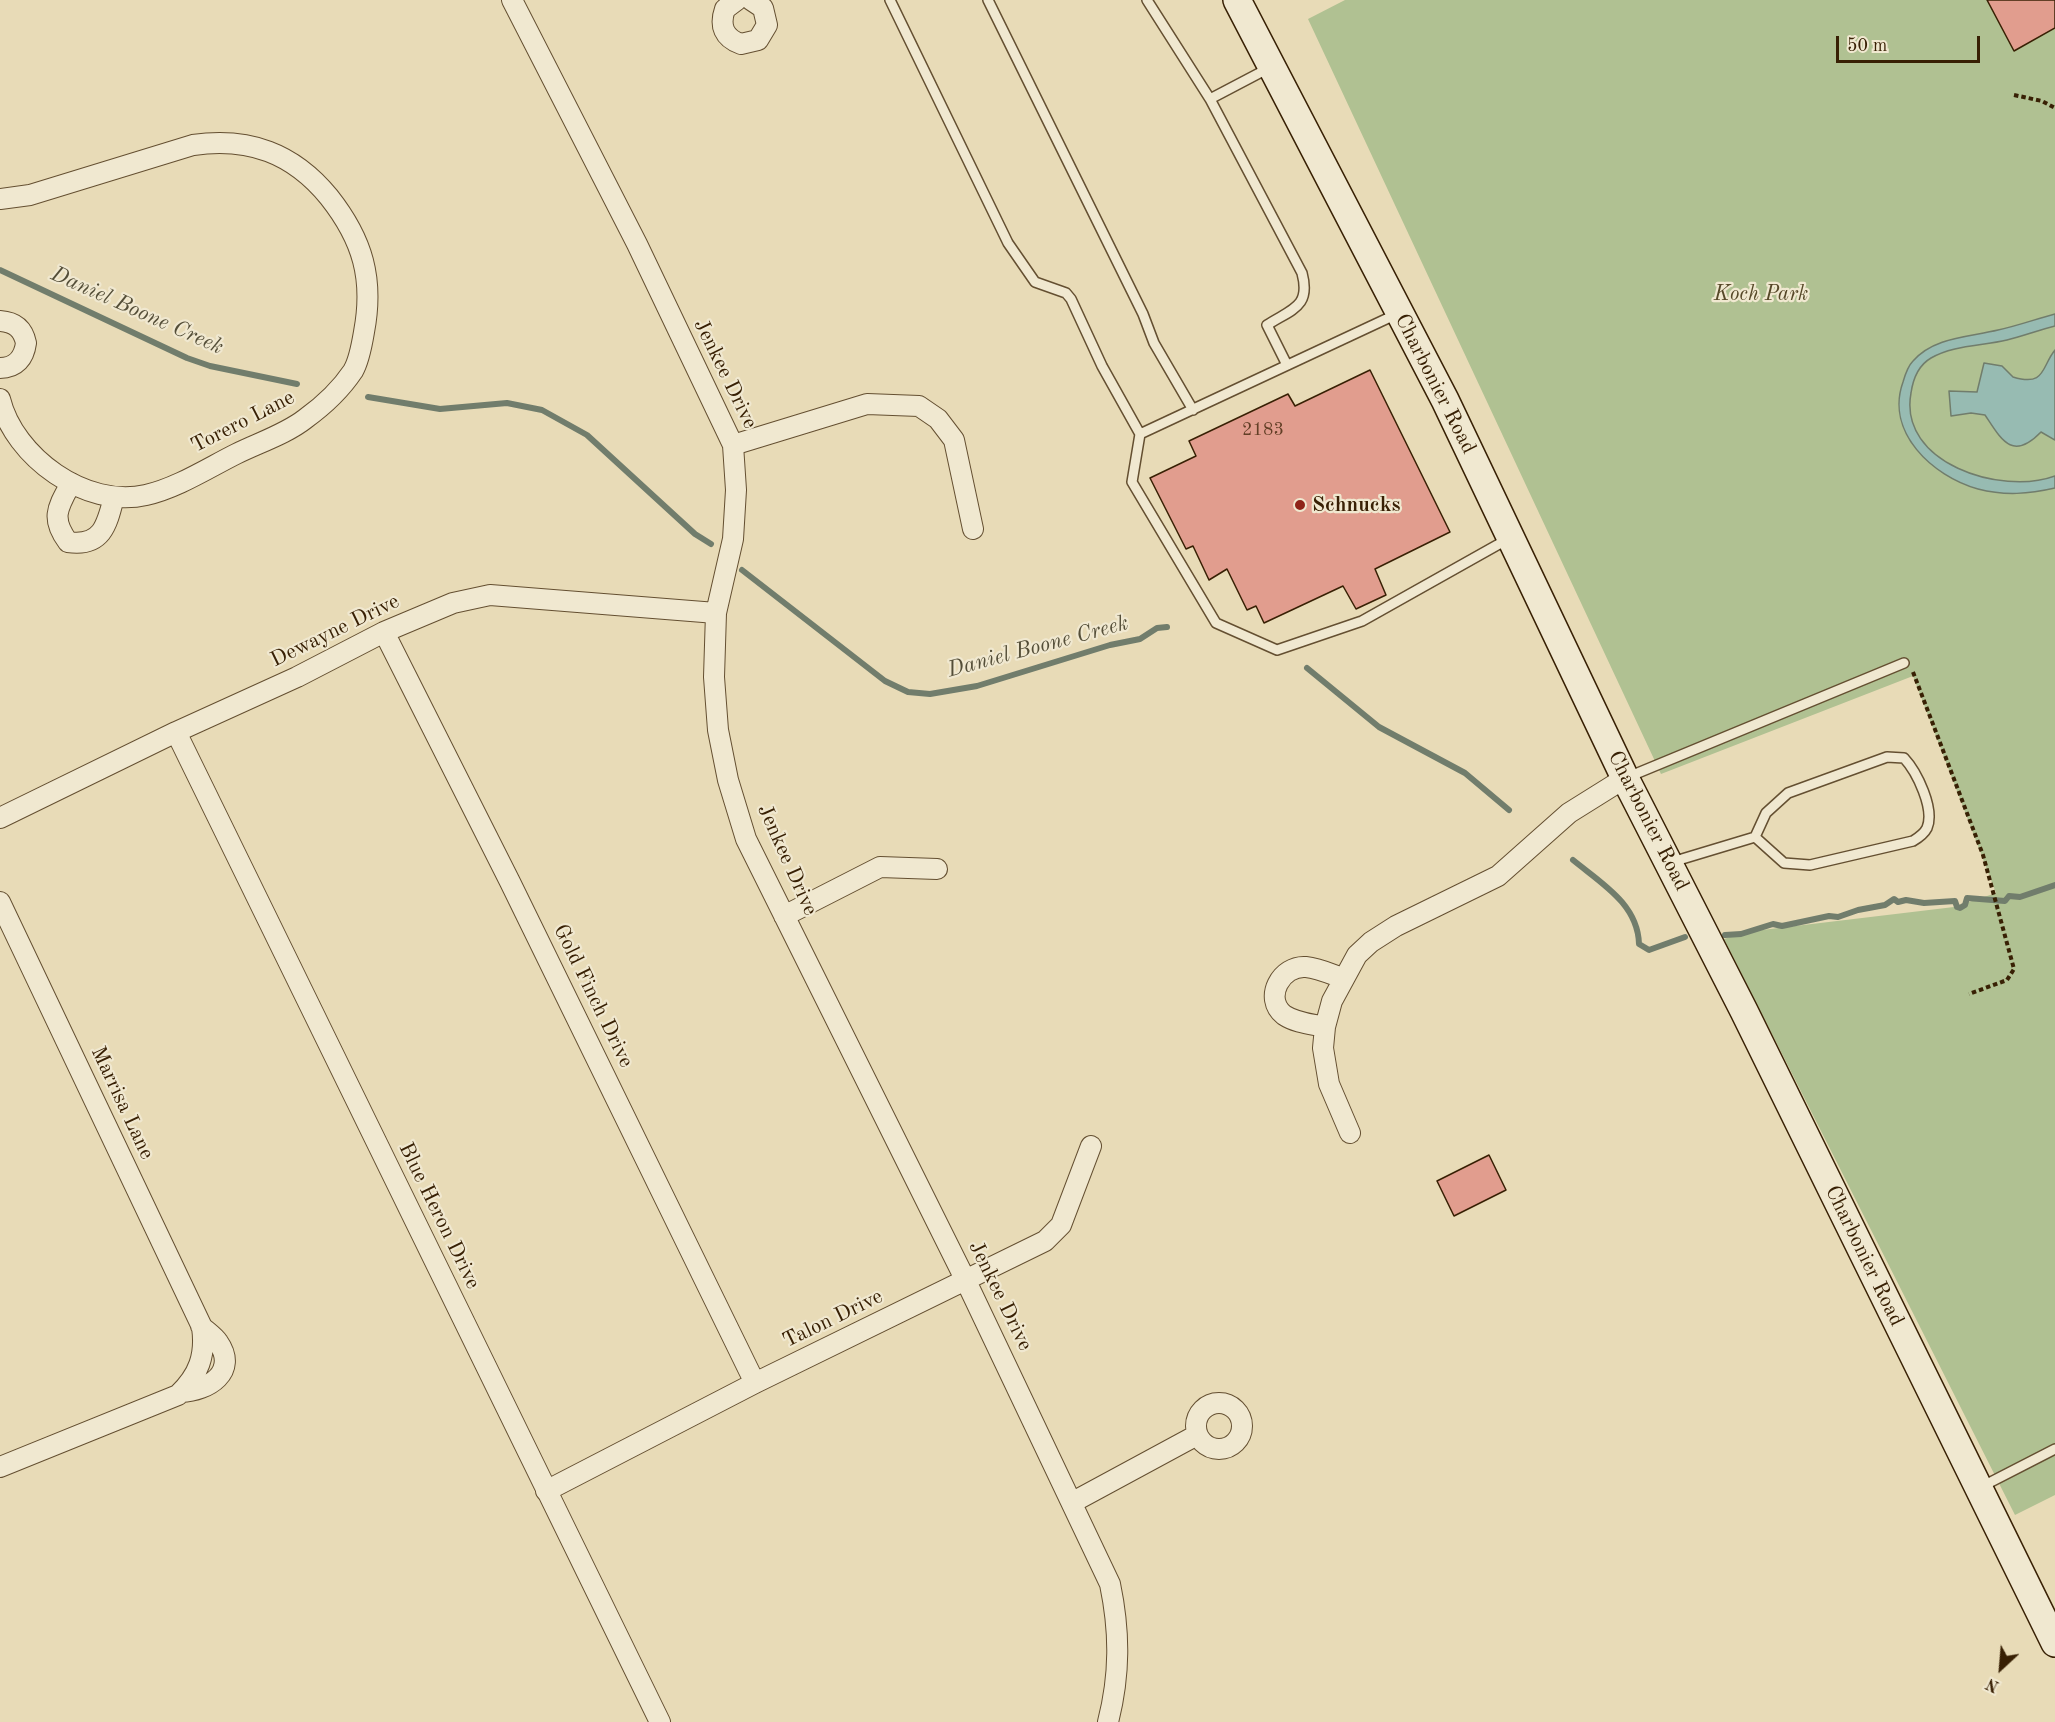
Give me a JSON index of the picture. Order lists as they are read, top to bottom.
{
  "streets": {
    "main road": ["Charbonier Road"],
    "street": [
      "Jenkee Drive",
      "Torero Lane",
      "Dewayne Drive",
      "Gold Finch Drive",
      "Marrisa Lane",
      "Blue Heron Drive",
      "Talon Drive"
    ]
  },
  "crossings": [
    ["Jenkee Drive", "Dewayne Drive"],
    ["Jenkee Drive", "Talon Drive"],
    ["Dewayne Drive", "Gold Finch Drive"],
    ["Dewayne Drive", "Blue Heron Drive"],
    ["Gold Finch Drive", "Talon Drive"],
    ["Blue Heron Drive", "Talon Drive"]
  ],
  "water": ["Daniel Boone Creek"],
  "parks": ["Koch Park"],
  "places": ["Schnucks"],
  "house_numbers": ["2183"],
  "scale_bar": "50 m",
  "north": "bottom left"
}
